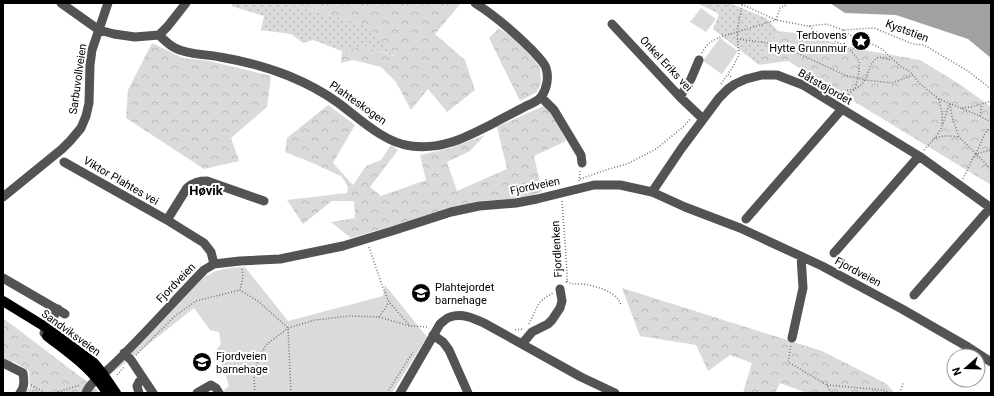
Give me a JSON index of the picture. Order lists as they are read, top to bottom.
{
  "streets": {
    "main road": ["Sandviksveien"],
    "street": [
      "Onkel Eriks vei",
      "Sarbuvollveien",
      "Båtstøjordet",
      "Plahteskogen",
      "Viktor Plahtes vei",
      "Fjordveien"
    ],
    "path": ["Kyststien", "Fjordlenken"]
  },
  "crossings": [
    ["Onkel Eriks vei", "Båtstøjordet"],
    ["Båtstøjordet", "Fjordveien"],
    ["Viktor Plahtes vei", "Fjordveien"],
    ["Fjordveien", "Fjordlenken"],
    ["Fjordveien", "Sandviksveien"]
  ],
  "districts": ["Høvik"],
  "places": {
    "place": ["Terbovens Hytte Grunnmur"],
    "school or university": ["Plahtejordet barnehage", "Fjordveien barnehage"]
  },
  "north": "left"
}
